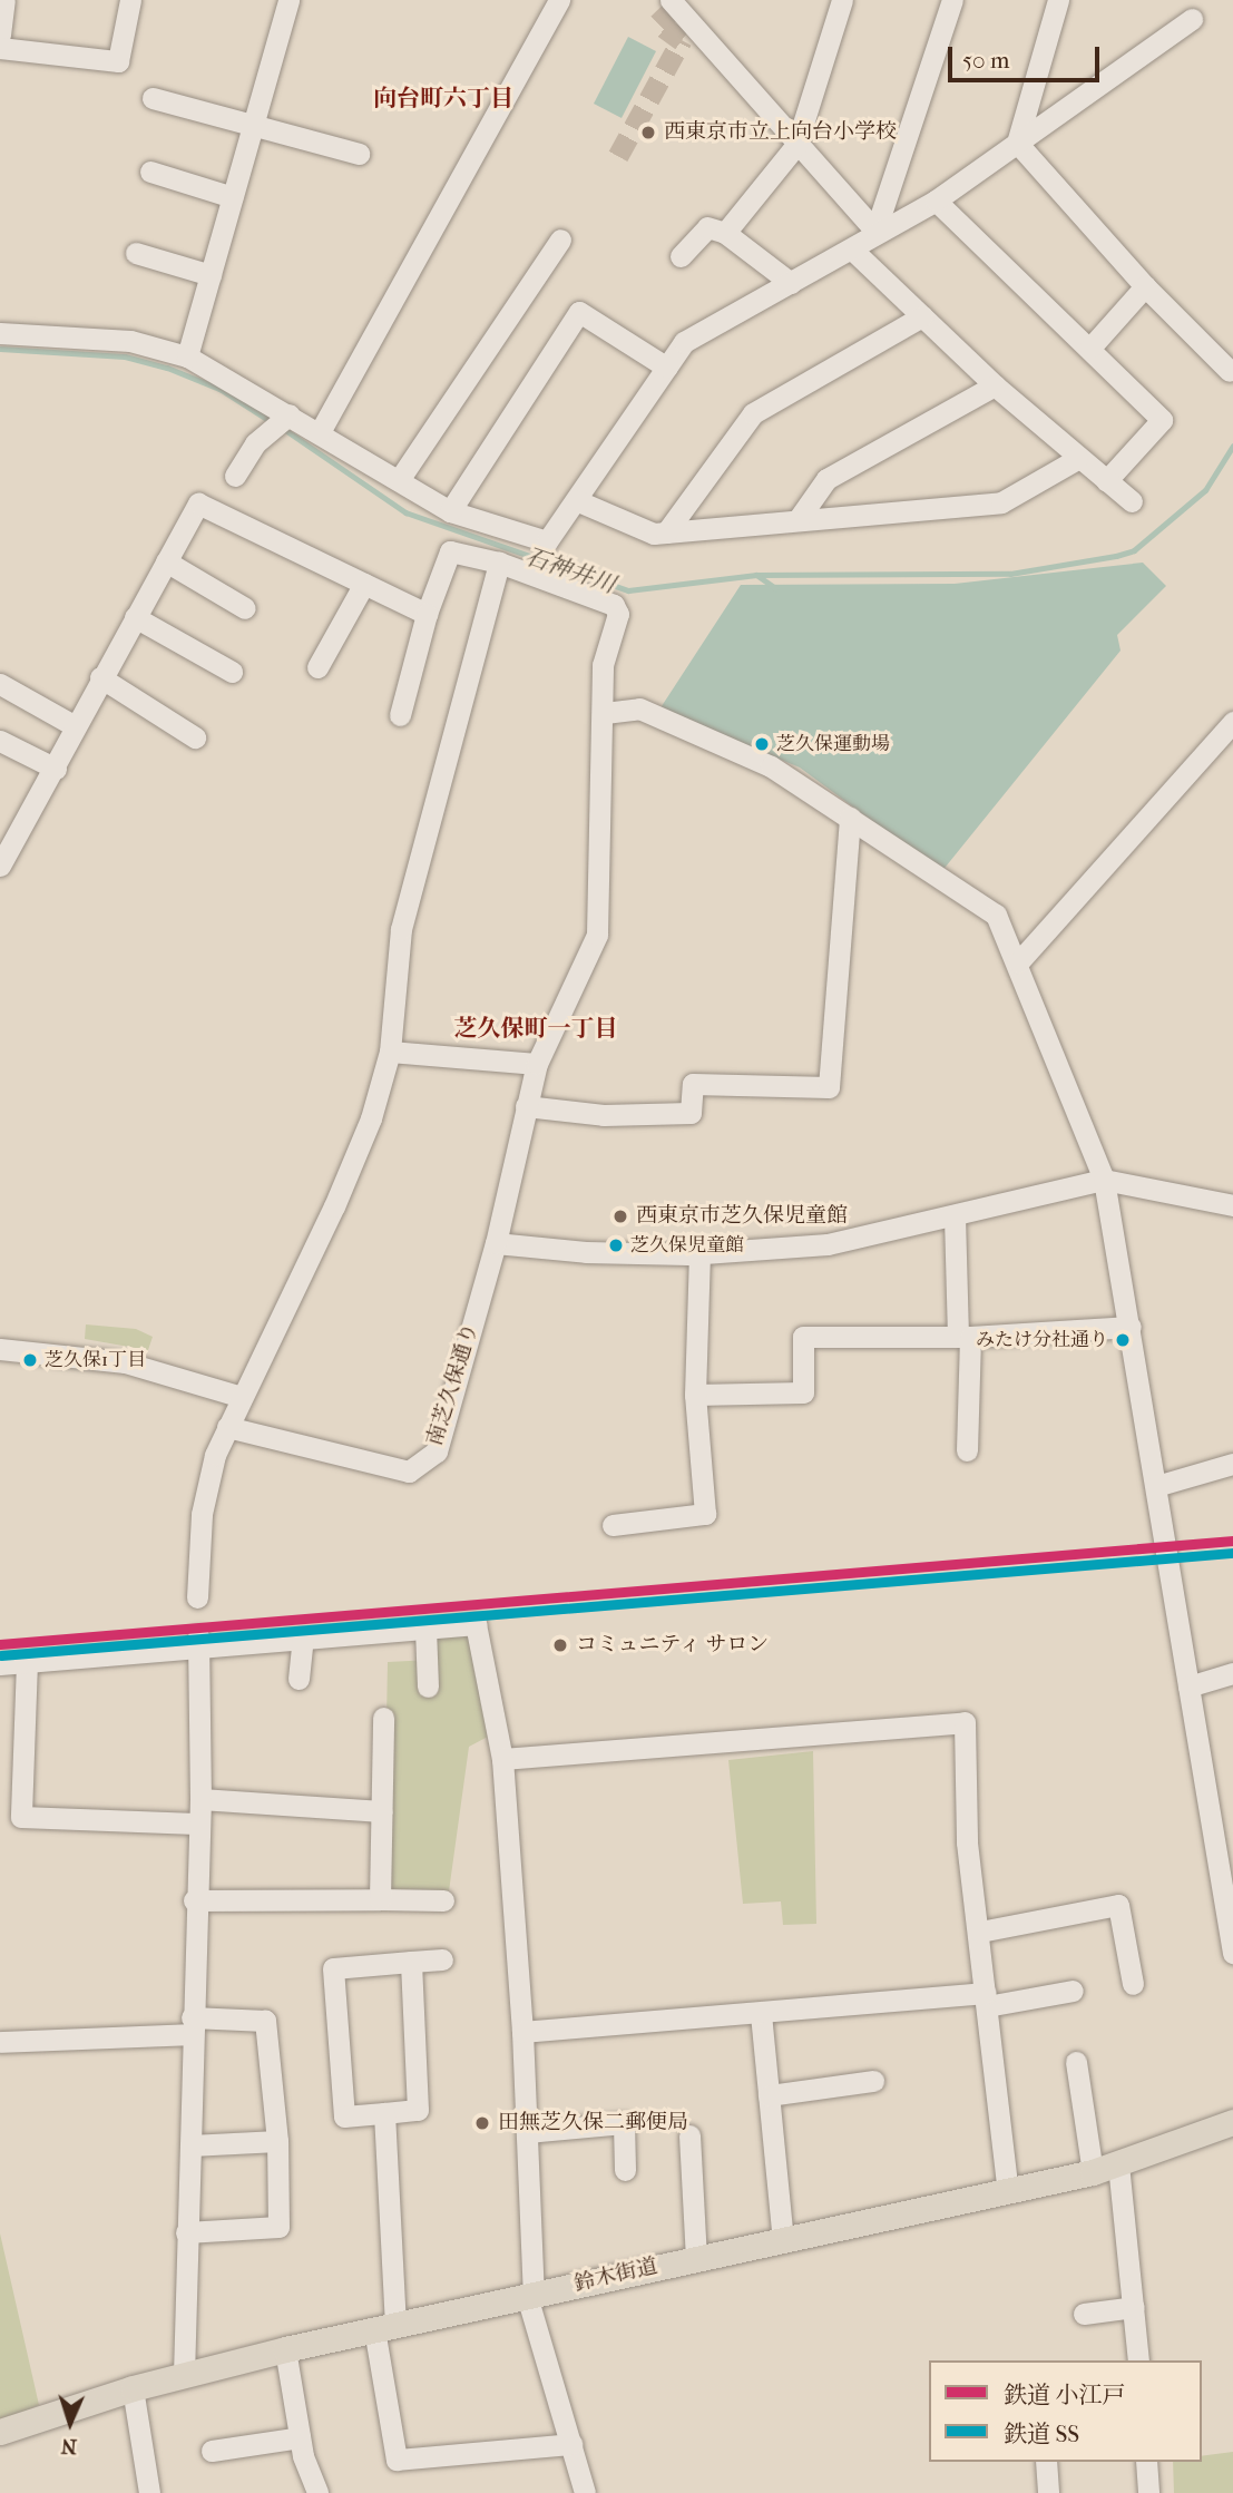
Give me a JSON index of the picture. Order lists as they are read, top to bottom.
{
  "streets": {
    "main road": ["鈴木街道"],
    "street": ["南芝久保通り"]
  },
  "districts": ["向台町六丁目", "芝久保町一丁目"],
  "water": ["石神井川"],
  "places": [
    "西東京市立上向台小学校",
    "芝久保運動場",
    "西東京市芝久保児童館",
    "芝久保児童館",
    "みたけ分社通り",
    "芝久保1丁目",
    "コミュニティ サロン",
    "田無芝久保二郵便局"
  ],
  "lines": ["rail line 小江戸", "rail line SS"],
  "legend": ["鉄道 小江戸", "鉄道 SS"],
  "scale_bar": "50 m",
  "north": "bottom"
}
